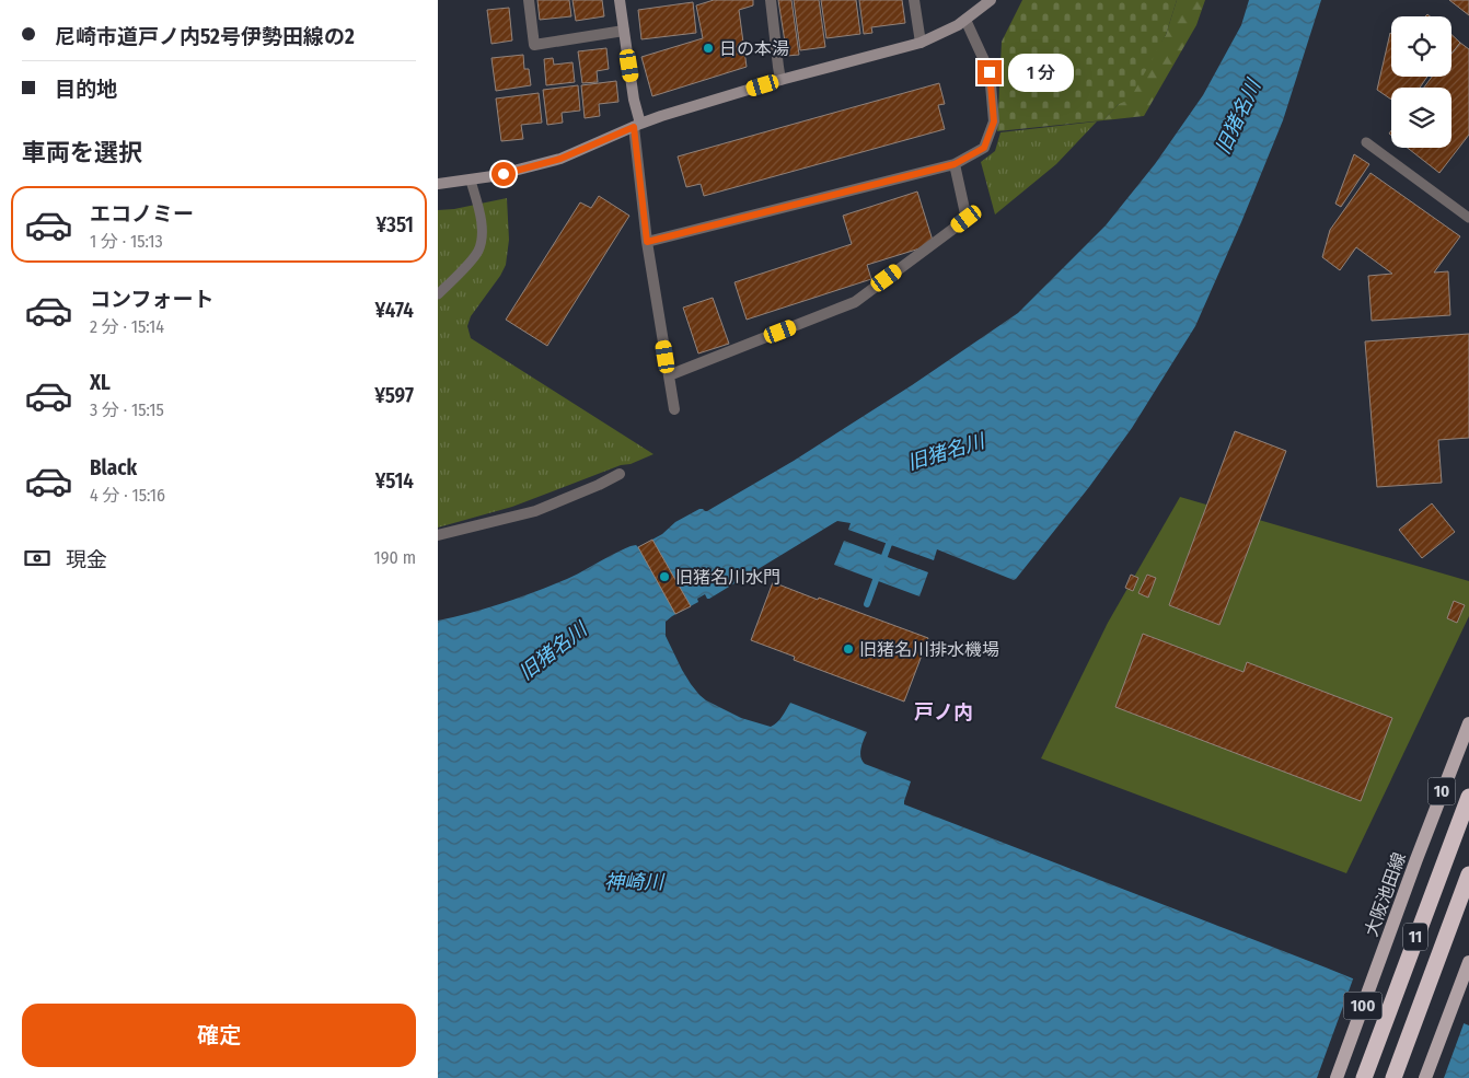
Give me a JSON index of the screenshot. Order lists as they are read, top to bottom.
{
  "streets": {
    "highway": ["11"],
    "main road": ["10", "大阪池田線", "100"]
  },
  "districts": ["戸ノ内"],
  "water": ["旧猪名川", "神崎川"],
  "places": ["日の本湯", "旧猪名川水門", "旧猪名川排水機場"],
  "page": {
    "banner": ["尼崎市道戸ノ内52号伊勢田線の2", "目的地"],
    "bubble": "1 分",
    "heading": "車両を選択",
    "list": [
      {
        "name": "エコノミー",
        "note": "1 分 · 15:13",
        "value": "¥351"
      },
      {
        "name": "コンフォート",
        "note": "2 分 · 15:14",
        "value": "¥474"
      },
      {
        "name": "XL",
        "note": "3 分 · 15:15",
        "value": "¥597"
      },
      {
        "name": "Black",
        "note": "4 分 · 15:16",
        "value": "¥514"
      }
    ],
    "pay": ["現金", "190 m"],
    "buttons": "確定"
  }
}
